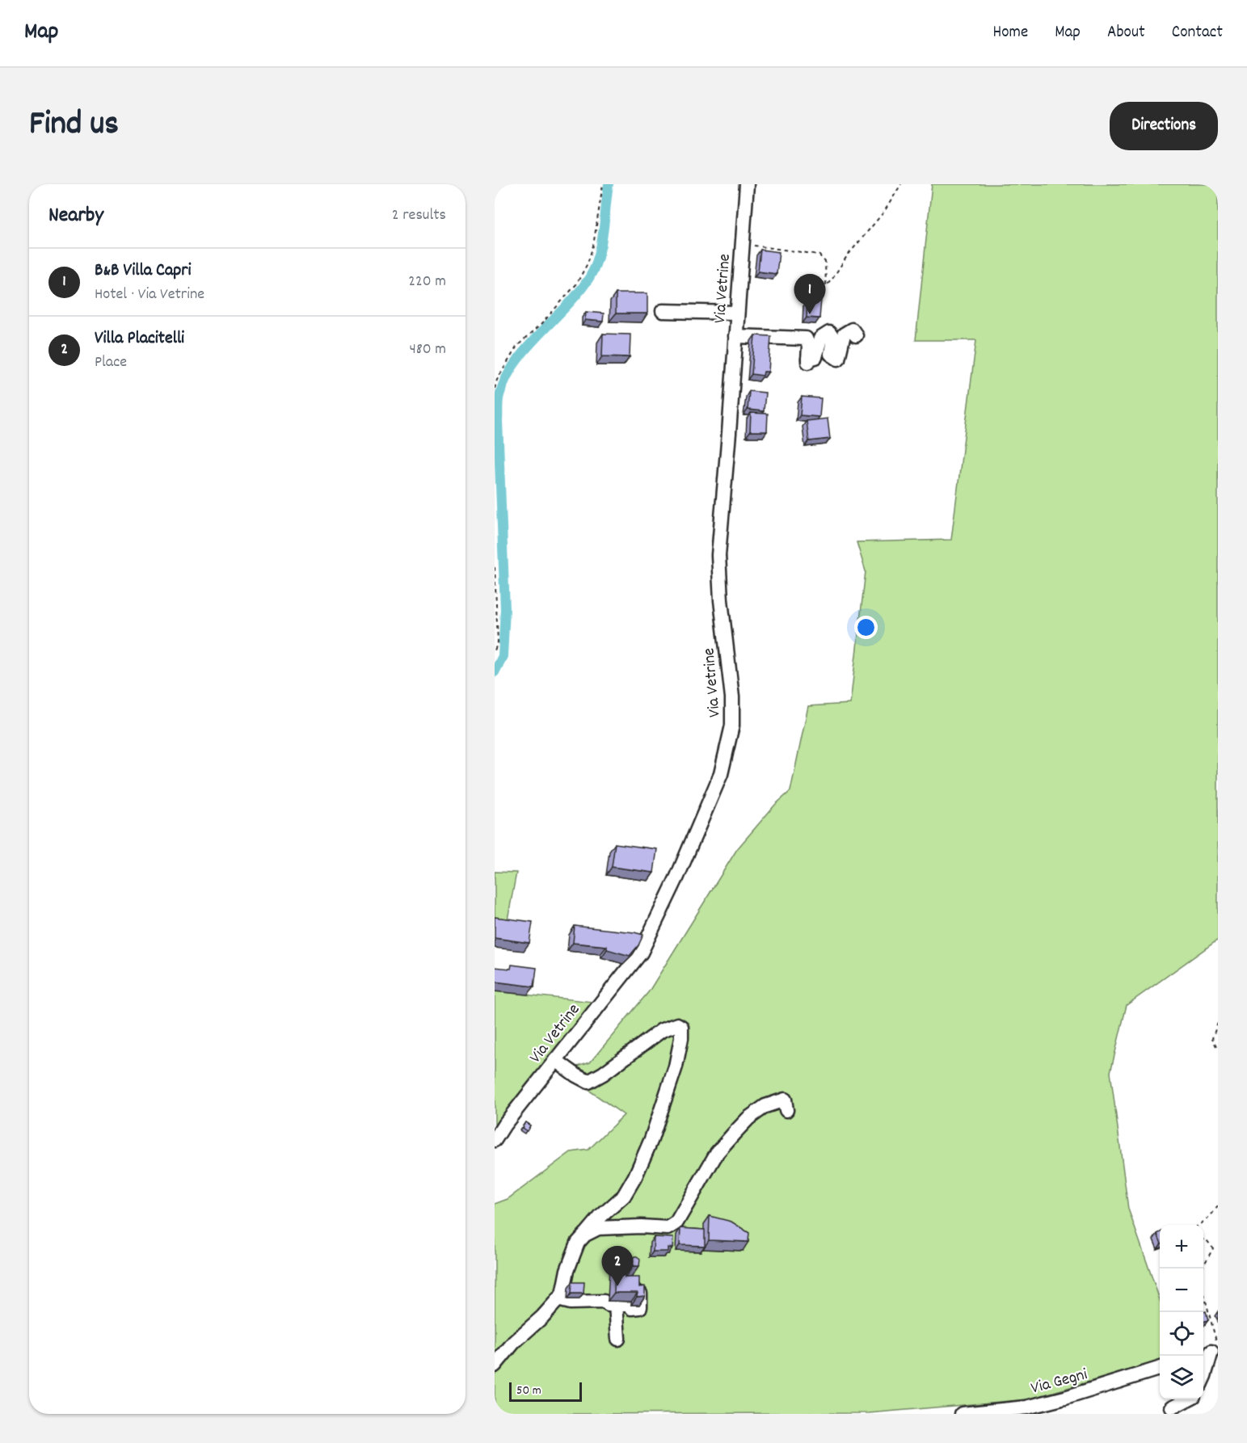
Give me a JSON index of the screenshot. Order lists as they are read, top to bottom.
{
  "streets": {
    "street": ["Via Vetrine", "Via Gegni"]
  },
  "scale_bar": "50 m",
  "page": {
    "header": "Map",
    "nav": [
      "Home",
      "Map",
      "About",
      "Contact"
    ],
    "title": "Find us",
    "buttons": "Directions",
    "heading": ["Nearby", "2 results"],
    "list": [
      {
        "mark": "1",
        "name": "B&B Villa Capri",
        "note": "Hotel · Via Vetrine",
        "value": "220 m"
      },
      {
        "mark": "2",
        "name": "Villa Placitelli",
        "note": "Place",
        "value": "480 m"
      }
    ],
    "pins": ["1", "2"],
    "map_buttons": ["+", "−"],
    "scale": "50 m"
  }
}
